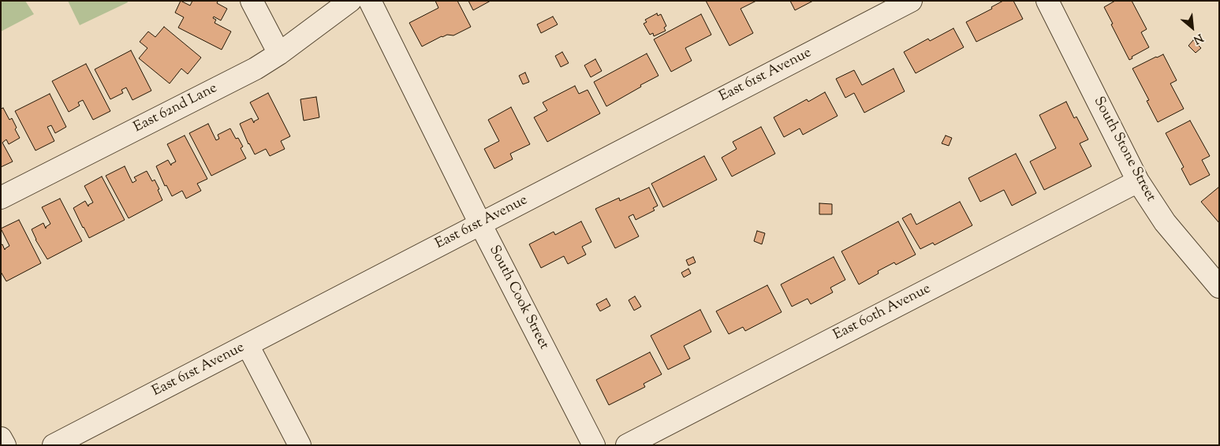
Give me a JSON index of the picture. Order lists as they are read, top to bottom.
{
  "streets": {
    "street": [
      "East 61st Avenue",
      "East 62nd Lane",
      "South Stone Street",
      "South Cook Street",
      "East 60th Avenue"
    ]
  },
  "crossings": [
    ["East 61st Avenue", "South Cook Street"],
    ["South Stone Street", "East 60th Avenue"]
  ],
  "north": "bottom right"
}
